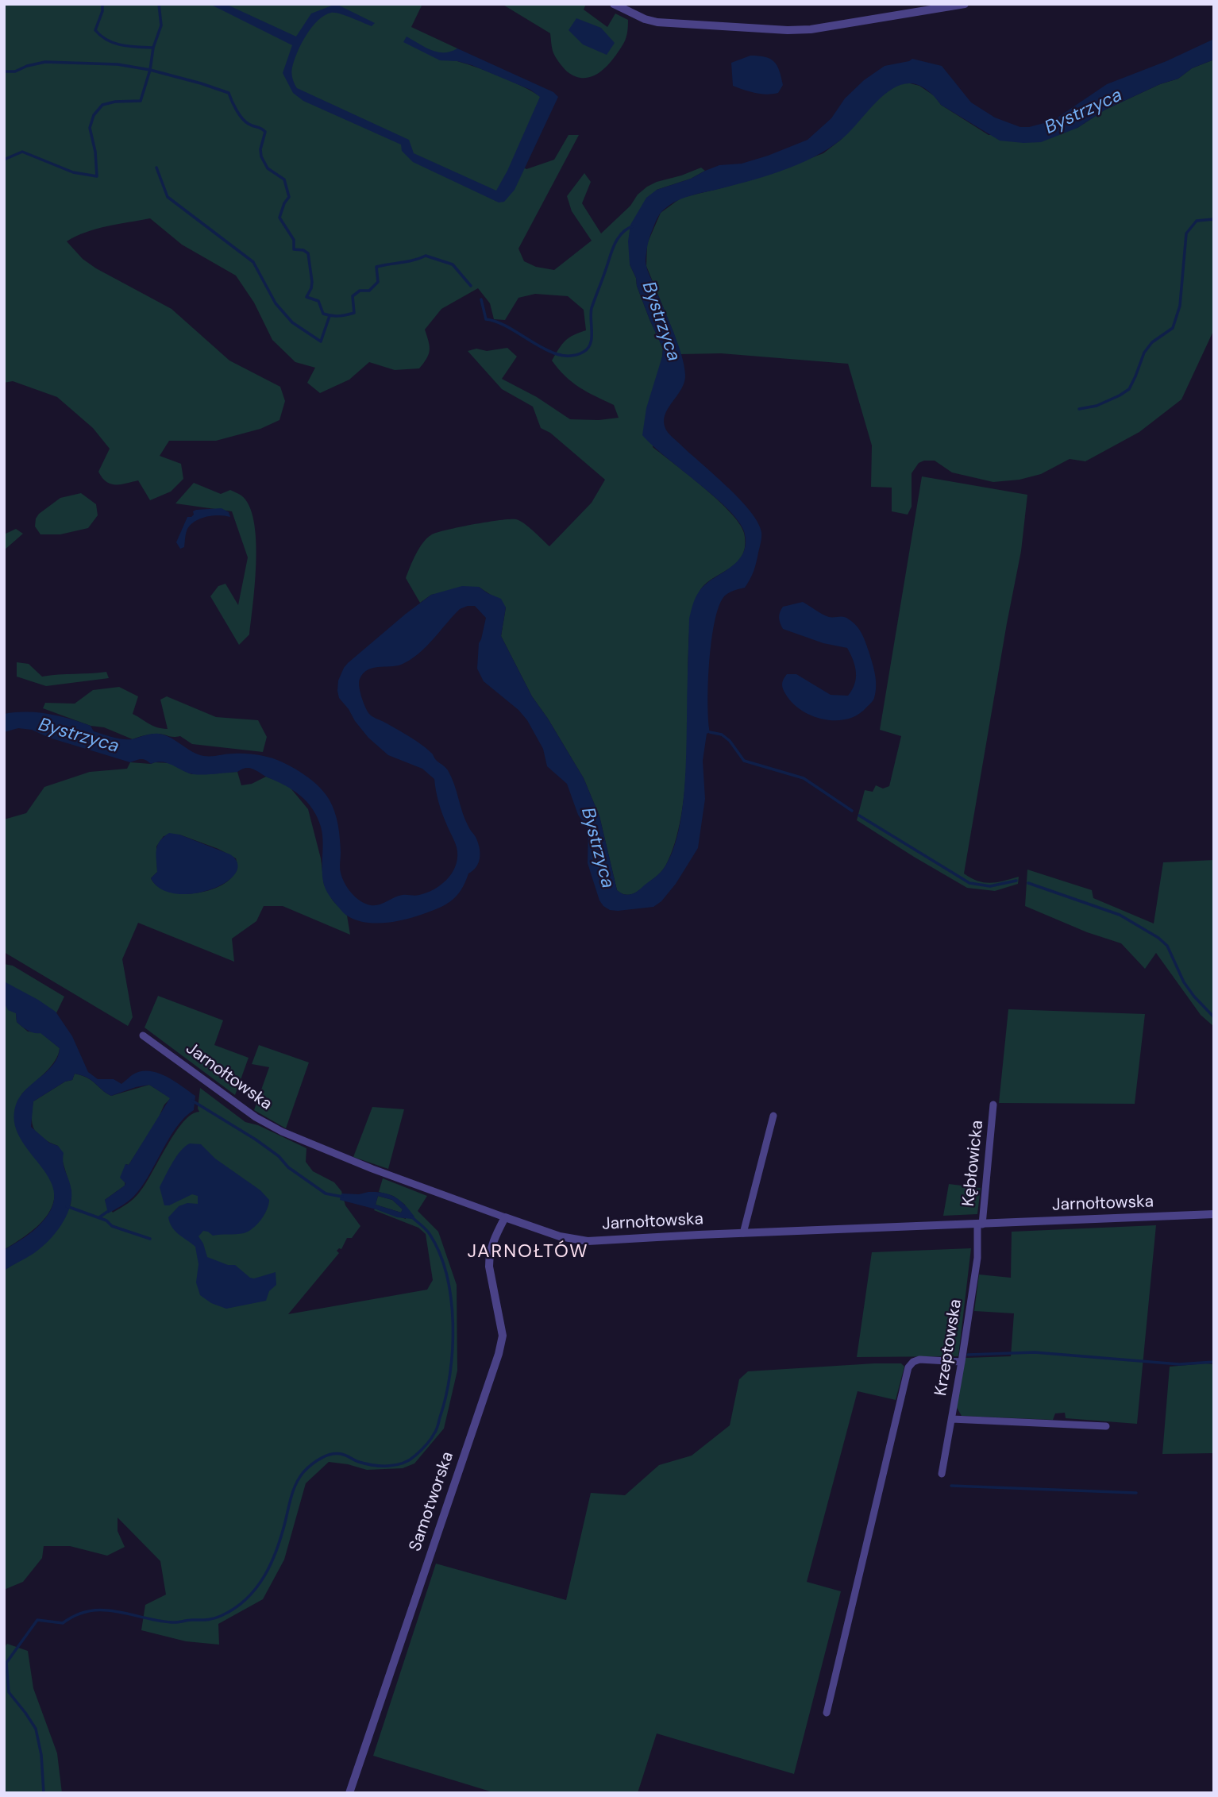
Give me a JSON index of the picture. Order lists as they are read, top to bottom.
{
  "streets": {
    "street": [
      "Jarnołtowska",
      "Kębłowicka",
      "Krzeptowska",
      "Samotworska"
    ]
  },
  "crossings": [
    ["Jarnołtowska", "Kębłowicka"],
    ["Jarnołtowska", "Krzeptowska"],
    ["Jarnołtowska", "Samotworska"],
    ["Kębłowicka", "Krzeptowska"]
  ],
  "districts": ["JARNOŁTÓW"],
  "water": ["Bystrzyca"]
}
